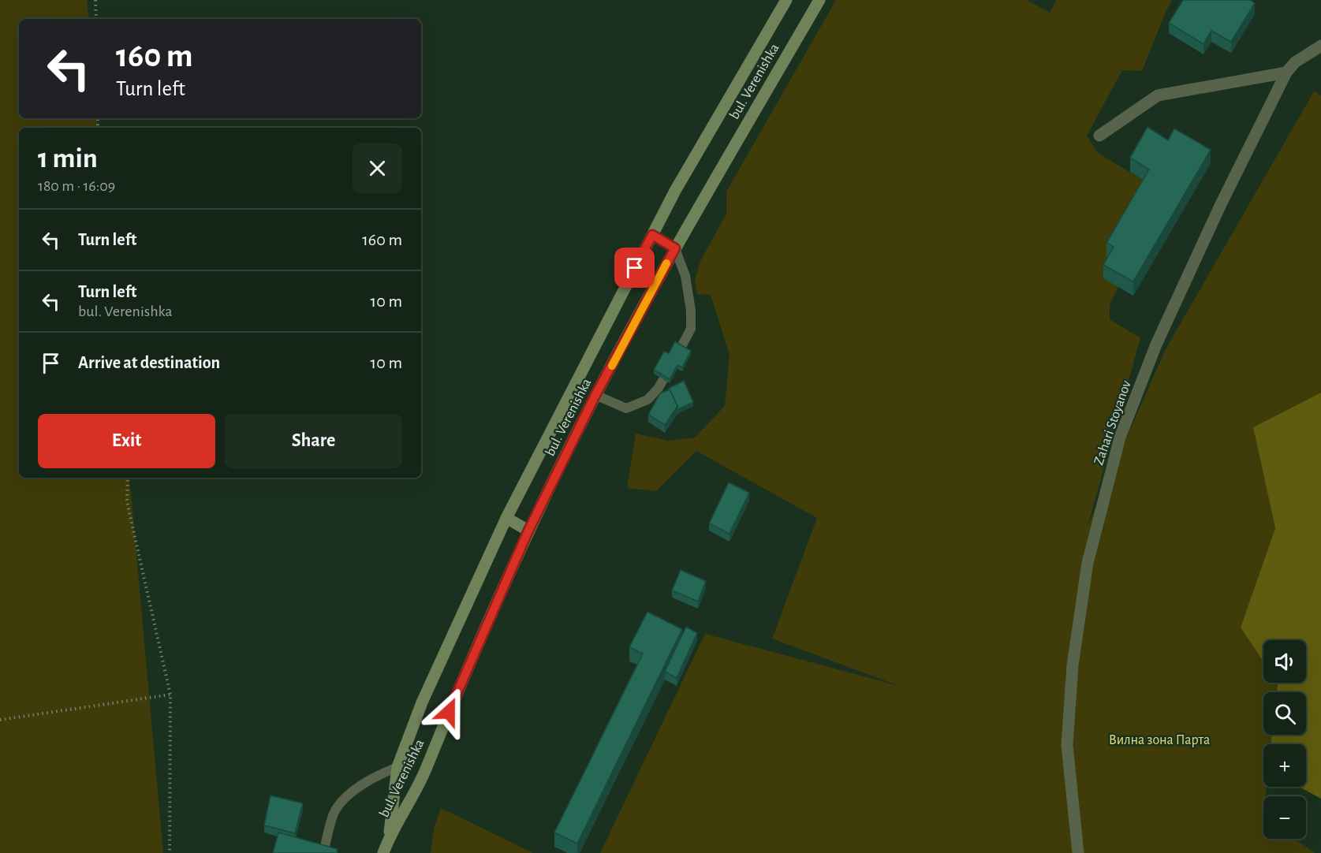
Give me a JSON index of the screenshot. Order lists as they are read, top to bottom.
{
  "streets": {
    "main road": ["bul. Verenishka"],
    "street": ["Zahari Stoyanov"]
  },
  "parks": ["Вилна зона Парта"],
  "page": {
    "turn": ["160 m", "Turn left"],
    "heading": ["1 min", "180 m · 16:09"],
    "list": [
      {
        "name": "Turn left",
        "value": "160 m"
      },
      {
        "name": "Turn left",
        "note": "bul. Verenishka",
        "value": "10 m"
      },
      {
        "name": "Arrive at destination",
        "value": "10 m"
      }
    ],
    "buttons": ["Exit", "Share"],
    "map_buttons": ["+", "−"]
  }
}
